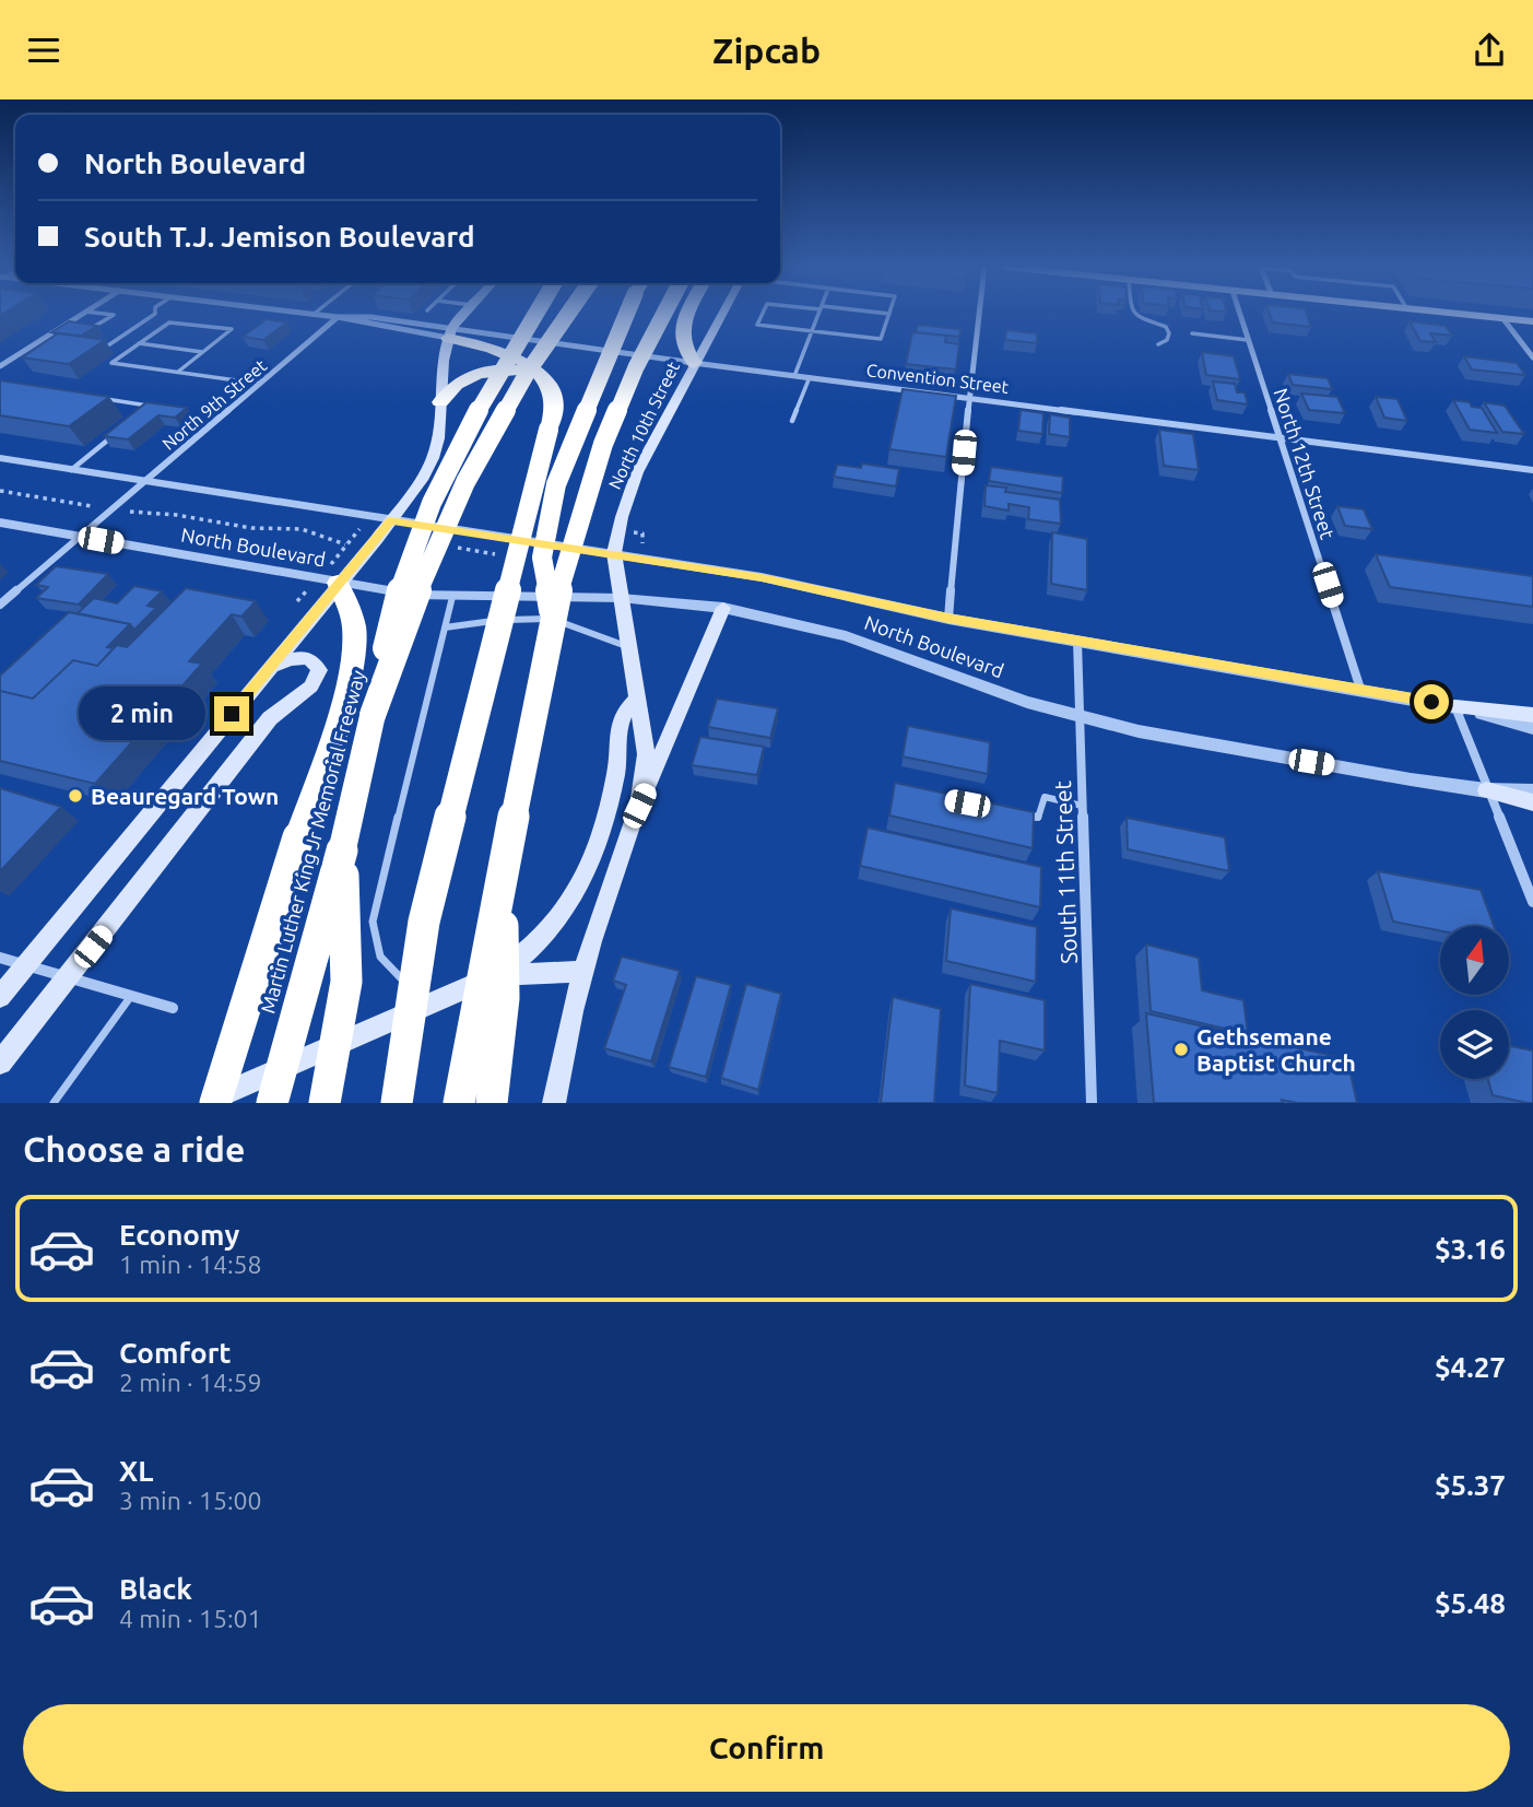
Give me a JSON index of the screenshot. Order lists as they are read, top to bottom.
{
  "streets": {
    "highway": ["Martin Luther King Jr Memorial Freeway"],
    "main road": ["North 10th Street"],
    "street": [
      "Convention Street",
      "North 9th Street",
      "North 12th Street",
      "North Boulevard",
      "South 11th Street"
    ]
  },
  "crossings": [
    ["Convention Street", "North 9th Street"],
    ["Convention Street", "North 10th Street"],
    ["Convention Street", "North 12th Street"],
    ["North 9th Street", "North Boulevard"],
    ["North 10th Street", "North Boulevard"],
    ["North 12th Street", "North Boulevard"],
    ["North Boulevard", "South 11th Street"]
  ],
  "places": ["Beauregard Town", "Gethsemane Baptist Church"],
  "north": "top",
  "page": {
    "header": "Zipcab",
    "banner": ["North Boulevard", "South T.J. Jemison Boulevard"],
    "bubble": "2 min",
    "heading": "Choose a ride",
    "list": [
      {
        "name": "Economy",
        "note": "1 min · 14:58",
        "value": "$3.16"
      },
      {
        "name": "Comfort",
        "note": "2 min · 14:59",
        "value": "$4.27"
      },
      {
        "name": "XL",
        "note": "3 min · 15:00",
        "value": "$5.37"
      },
      {
        "name": "Black",
        "note": "4 min · 15:01",
        "value": "$5.48"
      }
    ],
    "buttons": "Confirm"
  }
}
